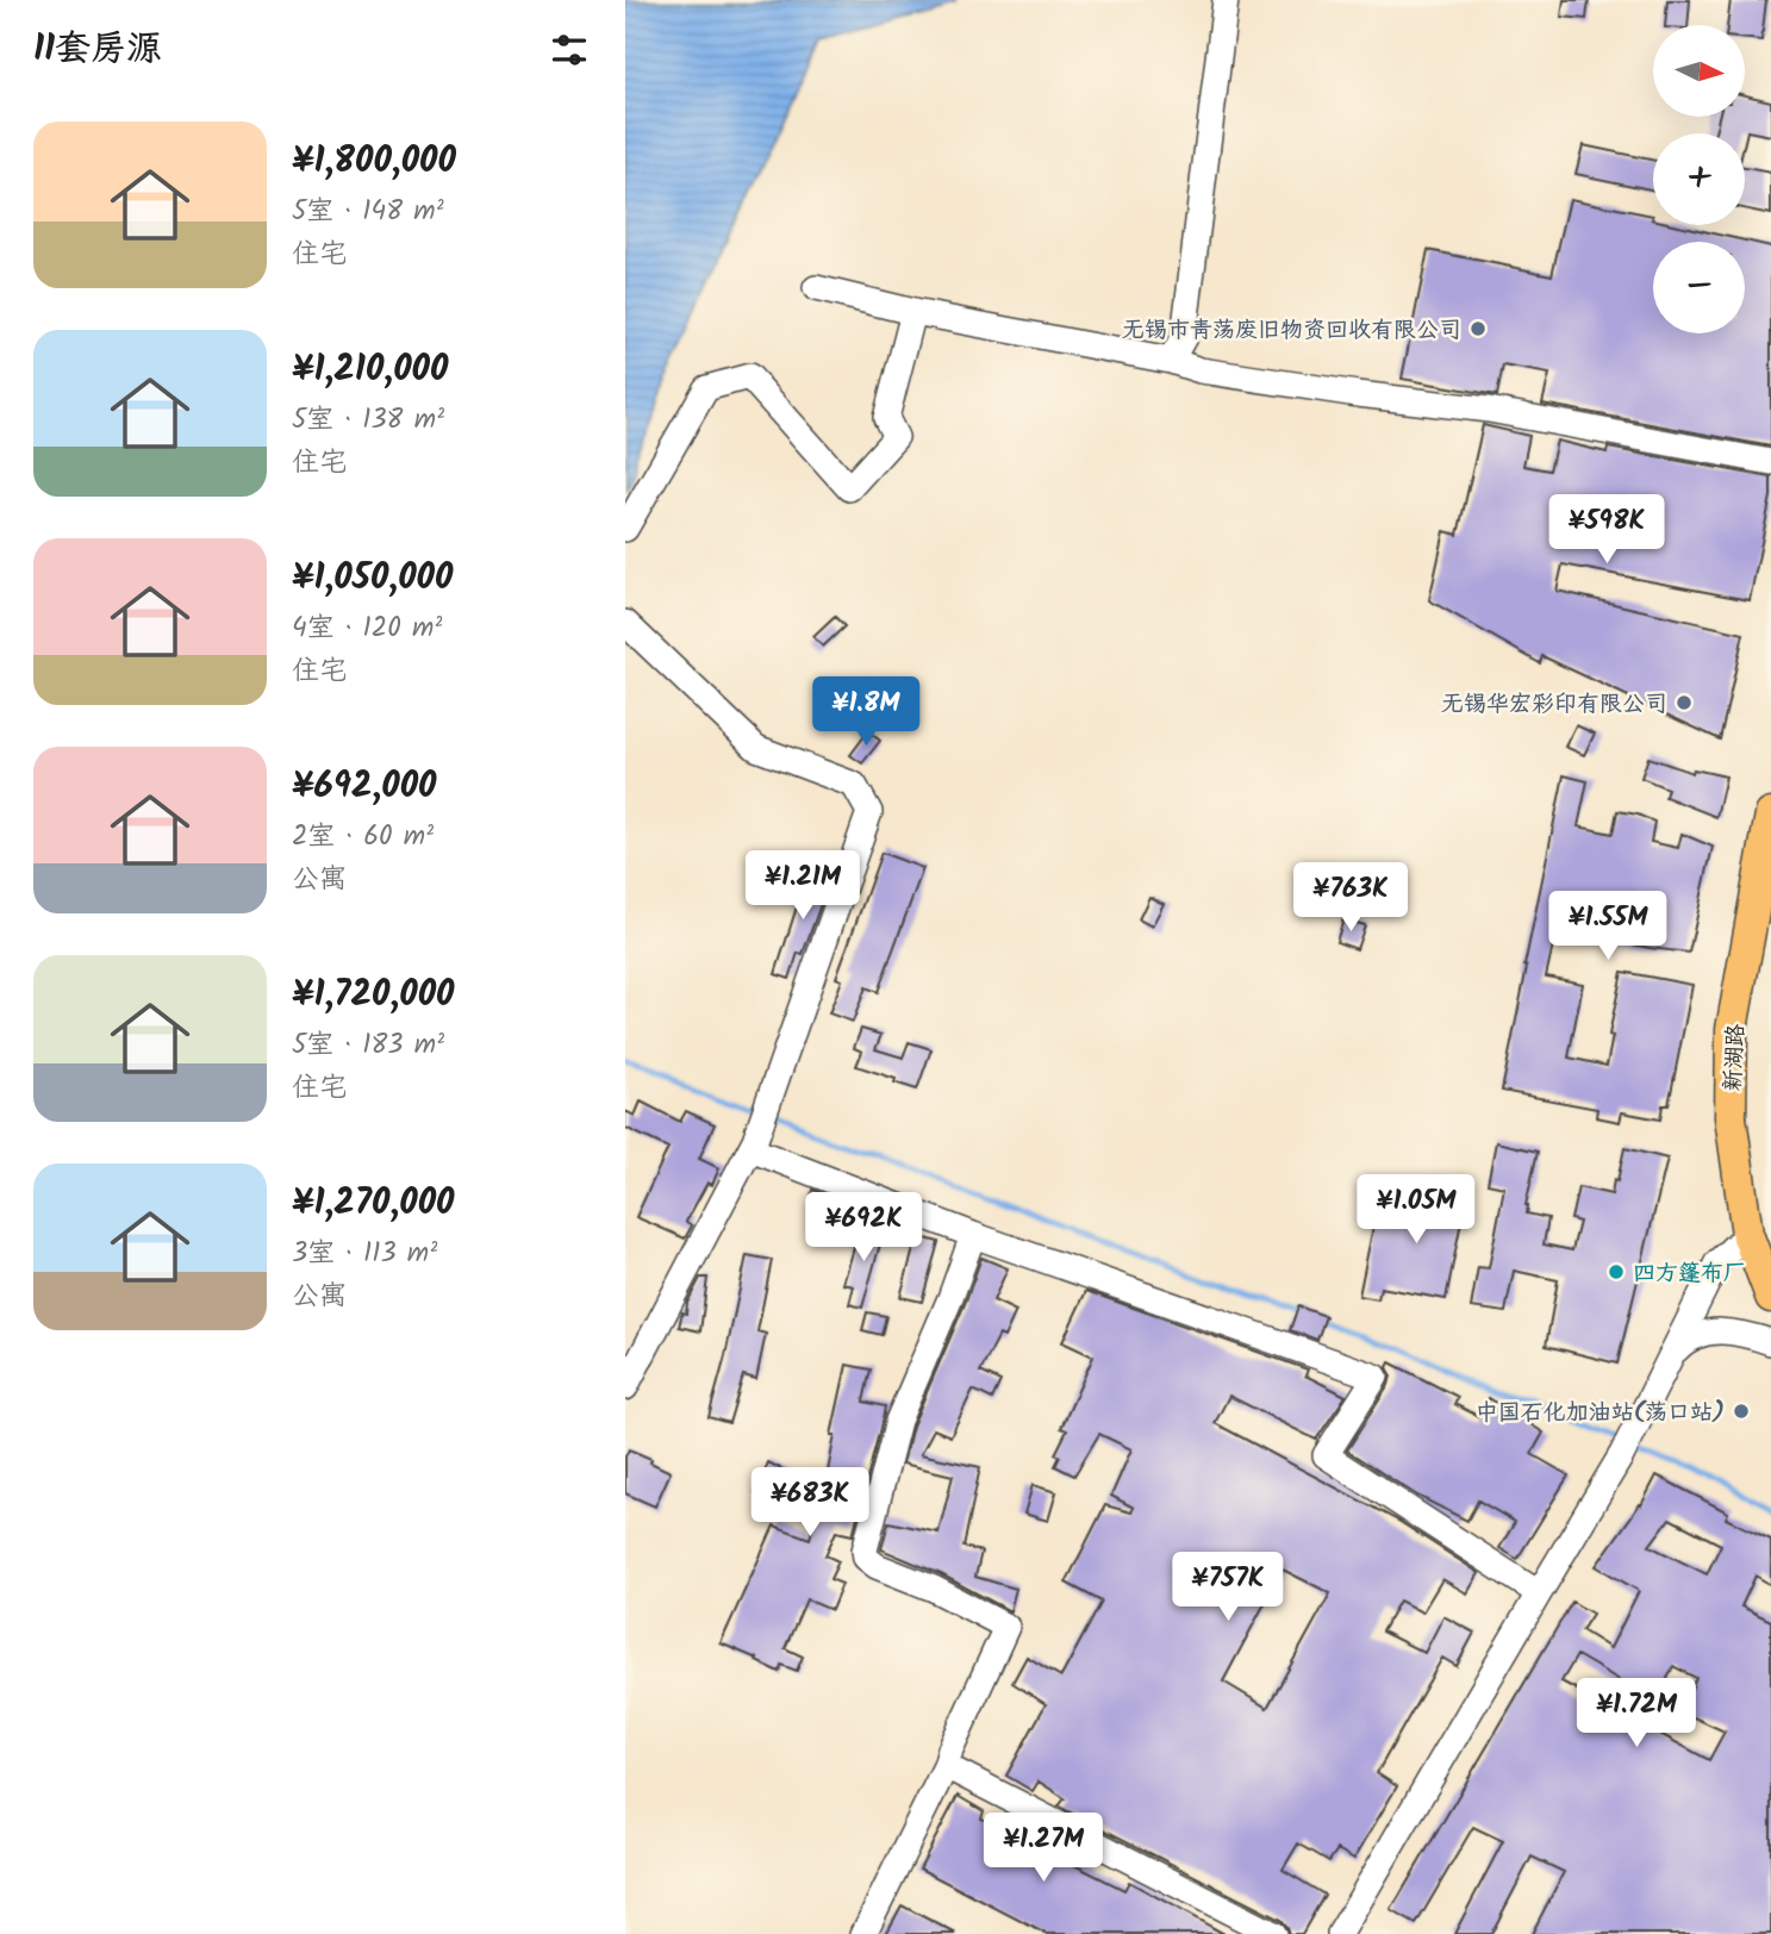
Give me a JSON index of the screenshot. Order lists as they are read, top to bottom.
{
  "streets": {
    "main road": ["新湖路"]
  },
  "places": [
    "无锡市青荡废旧物资回收有限公司",
    "无锡华宏彩印有限公司",
    "四方篷布厂",
    "中国石化加油站(荡口站)"
  ],
  "north": "right",
  "page": {
    "heading": "11套房源",
    "map_buttons": ["+", "−"],
    "list": [
      {
        "name": "¥1,800,000",
        "note": "5室 · 148 m² · 住宅"
      },
      {
        "name": "¥1,210,000",
        "note": "5室 · 138 m² · 住宅"
      },
      {
        "name": "¥1,050,000",
        "note": "4室 · 120 m² · 住宅"
      },
      {
        "name": "¥692,000",
        "note": "2室 · 60 m² · 公寓"
      },
      {
        "name": "¥1,720,000",
        "note": "5室 · 183 m² · 住宅"
      },
      {
        "name": "¥1,270,000",
        "note": "3室 · 113 m² · 公寓"
      }
    ],
    "price": [
      "¥598K",
      "¥1.8M",
      "¥1.21M",
      "¥763K",
      "¥1.55M",
      "¥1.05M",
      "¥692K",
      "¥683K",
      "¥757K",
      "¥1.72M",
      "¥1.27M"
    ]
  }
}
